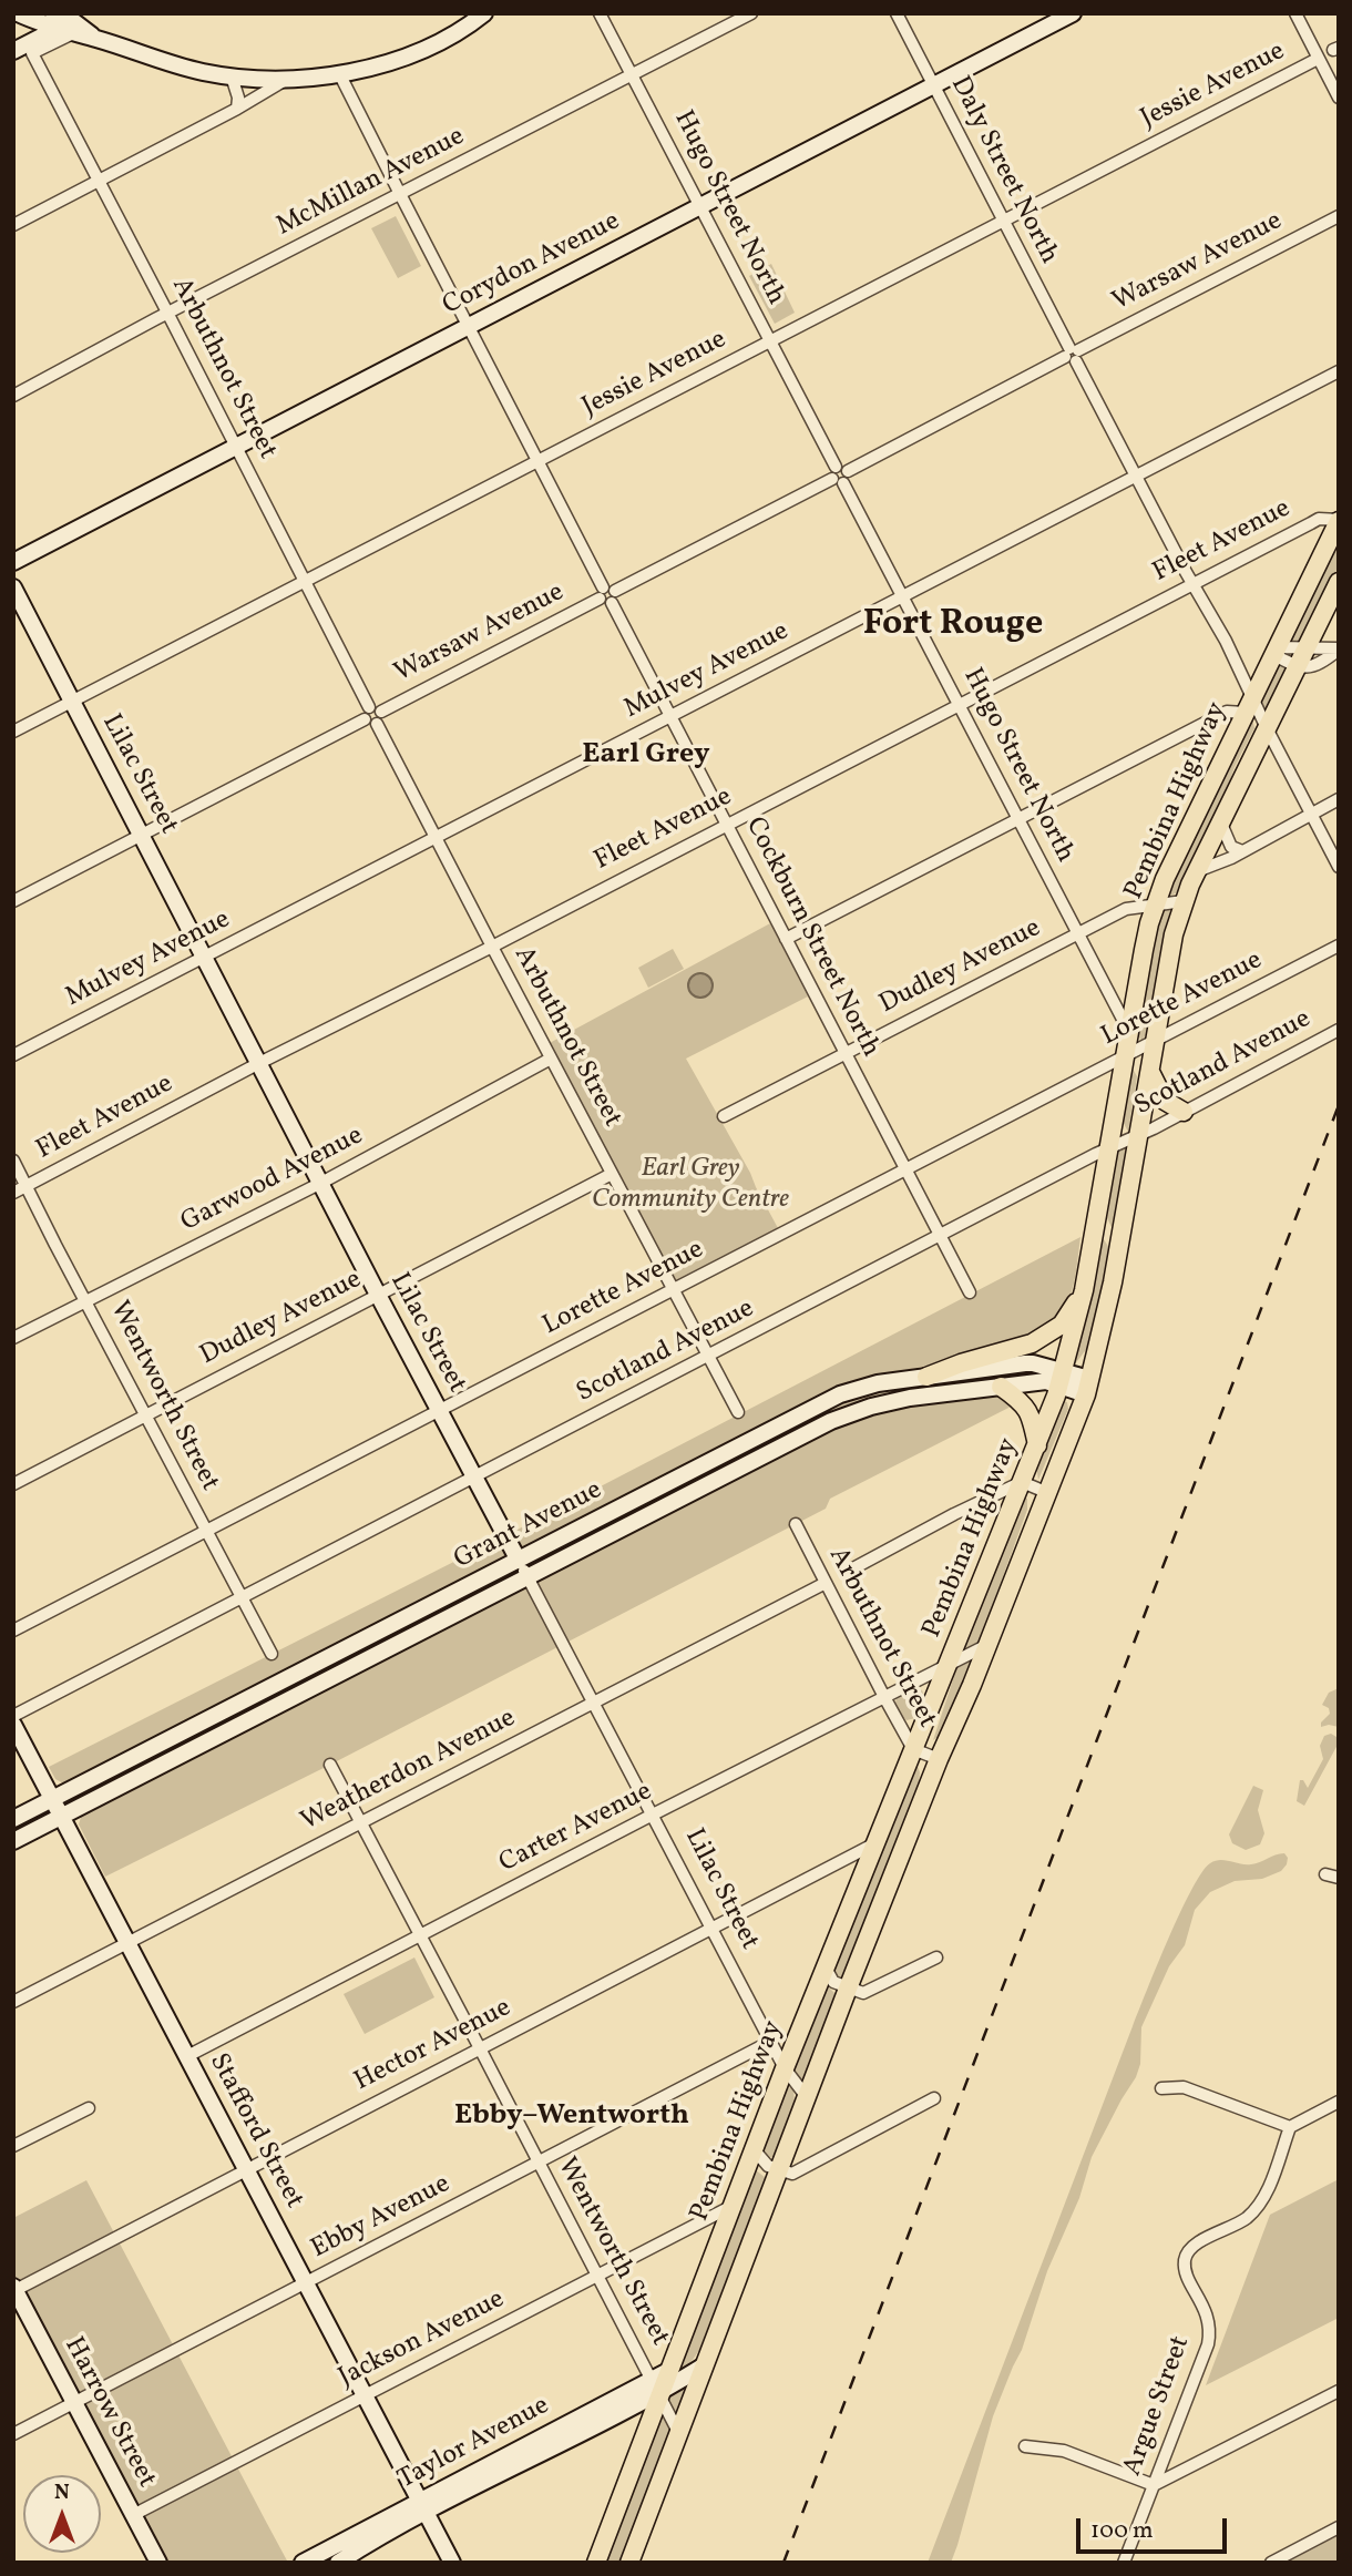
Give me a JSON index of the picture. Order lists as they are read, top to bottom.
{
  "streets": {
    "main road": [
      "Corydon Avenue",
      "Lilac Street",
      "Pembina Highway",
      "Grant Avenue",
      "Stafford Street",
      "Harrow Street",
      "Taylor Avenue"
    ],
    "street": [
      "Jessie Avenue",
      "Daly Street North",
      "McMillan Avenue",
      "Hugo Street North",
      "Warsaw Avenue",
      "Arbuthnot Street",
      "Fleet Avenue",
      "Mulvey Avenue",
      "Cockburn Street North",
      "Dudley Avenue",
      "Lorette Avenue",
      "Scotland Avenue",
      "Garwood Avenue",
      "Wentworth Street",
      "Weatherdon Avenue",
      "Carter Avenue",
      "Hector Avenue",
      "Ebby Avenue",
      "Jackson Avenue",
      "Argue Street"
    ]
  },
  "crossings": [
    ["Jessie Avenue", "Daly Street North"],
    ["Jessie Avenue", "Hugo Street North"],
    ["Jessie Avenue", "Arbuthnot Street"],
    ["Jessie Avenue", "Lilac Street"],
    ["Daly Street North", "Warsaw Avenue"],
    ["Daly Street North", "Corydon Avenue"],
    ["Daly Street North", "Fleet Avenue"],
    ["Daly Street North", "Mulvey Avenue"],
    ["Daly Street North", "Pembina Highway"],
    ["McMillan Avenue", "Hugo Street North"],
    ["McMillan Avenue", "Arbuthnot Street"],
    ["Hugo Street North", "Warsaw Avenue"],
    ["Hugo Street North", "Corydon Avenue"],
    ["Hugo Street North", "Fleet Avenue"],
    ["Hugo Street North", "Mulvey Avenue"],
    ["Hugo Street North", "Pembina Highway"],
    ["Hugo Street North", "Dudley Avenue"],
    ["Warsaw Avenue", "Arbuthnot Street"],
    ["Warsaw Avenue", "Cockburn Street North"],
    ["Corydon Avenue", "Arbuthnot Street"],
    ["Arbuthnot Street", "Fleet Avenue"],
    ["Arbuthnot Street", "Mulvey Avenue"],
    ["Arbuthnot Street", "Pembina Highway"],
    ["Arbuthnot Street", "Dudley Avenue"],
    ["Arbuthnot Street", "Lorette Avenue"],
    ["Arbuthnot Street", "Scotland Avenue"],
    ["Arbuthnot Street", "Garwood Avenue"],
    ["Arbuthnot Street", "Weatherdon Avenue"],
    ["Arbuthnot Street", "Carter Avenue"],
    ["Fleet Avenue", "Lilac Street"],
    ["Fleet Avenue", "Pembina Highway"],
    ["Fleet Avenue", "Cockburn Street North"],
    ["Fleet Avenue", "Wentworth Street"],
    ["Mulvey Avenue", "Lilac Street"],
    ["Mulvey Avenue", "Cockburn Street North"],
    ["Lilac Street", "Pembina Highway"],
    ["Lilac Street", "Dudley Avenue"],
    ["Lilac Street", "Lorette Avenue"],
    ["Lilac Street", "Scotland Avenue"],
    ["Lilac Street", "Garwood Avenue"],
    ["Lilac Street", "Grant Avenue"],
    ["Lilac Street", "Weatherdon Avenue"],
    ["Lilac Street", "Carter Avenue"],
    ["Lilac Street", "Hector Avenue"],
    ["Lilac Street", "Ebby Avenue"],
    ["Pembina Highway", "Dudley Avenue"],
    ["Pembina Highway", "Lorette Avenue"],
    ["Pembina Highway", "Scotland Avenue"],
    ["Pembina Highway", "Wentworth Street"],
    ["Pembina Highway", "Grant Avenue"],
    ["Pembina Highway", "Carter Avenue"],
    ["Pembina Highway", "Hector Avenue"],
    ["Pembina Highway", "Jackson Avenue"],
    ["Pembina Highway", "Taylor Avenue"],
    ["Cockburn Street North", "Dudley Avenue"],
    ["Cockburn Street North", "Lorette Avenue"],
    ["Cockburn Street North", "Scotland Avenue"],
    ["Dudley Avenue", "Wentworth Street"],
    ["Lorette Avenue", "Wentworth Street"],
    ["Scotland Avenue", "Wentworth Street"],
    ["Garwood Avenue", "Wentworth Street"],
    ["Wentworth Street", "Weatherdon Avenue"],
    ["Wentworth Street", "Carter Avenue"],
    ["Wentworth Street", "Hector Avenue"],
    ["Wentworth Street", "Ebby Avenue"],
    ["Wentworth Street", "Jackson Avenue"],
    ["Wentworth Street", "Taylor Avenue"],
    ["Grant Avenue", "Stafford Street"],
    ["Weatherdon Avenue", "Stafford Street"],
    ["Carter Avenue", "Stafford Street"],
    ["Hector Avenue", "Stafford Street"],
    ["Hector Avenue", "Harrow Street"],
    ["Stafford Street", "Ebby Avenue"],
    ["Stafford Street", "Jackson Avenue"],
    ["Stafford Street", "Taylor Avenue"],
    ["Ebby Avenue", "Harrow Street"],
    ["Jackson Avenue", "Harrow Street"]
  ],
  "districts": ["Fort Rouge", "Earl Grey", "Ebby–Wentworth"],
  "parks": ["Earl Grey Community Centre"],
  "scale_bar": "100 m",
  "north": "top"
}
